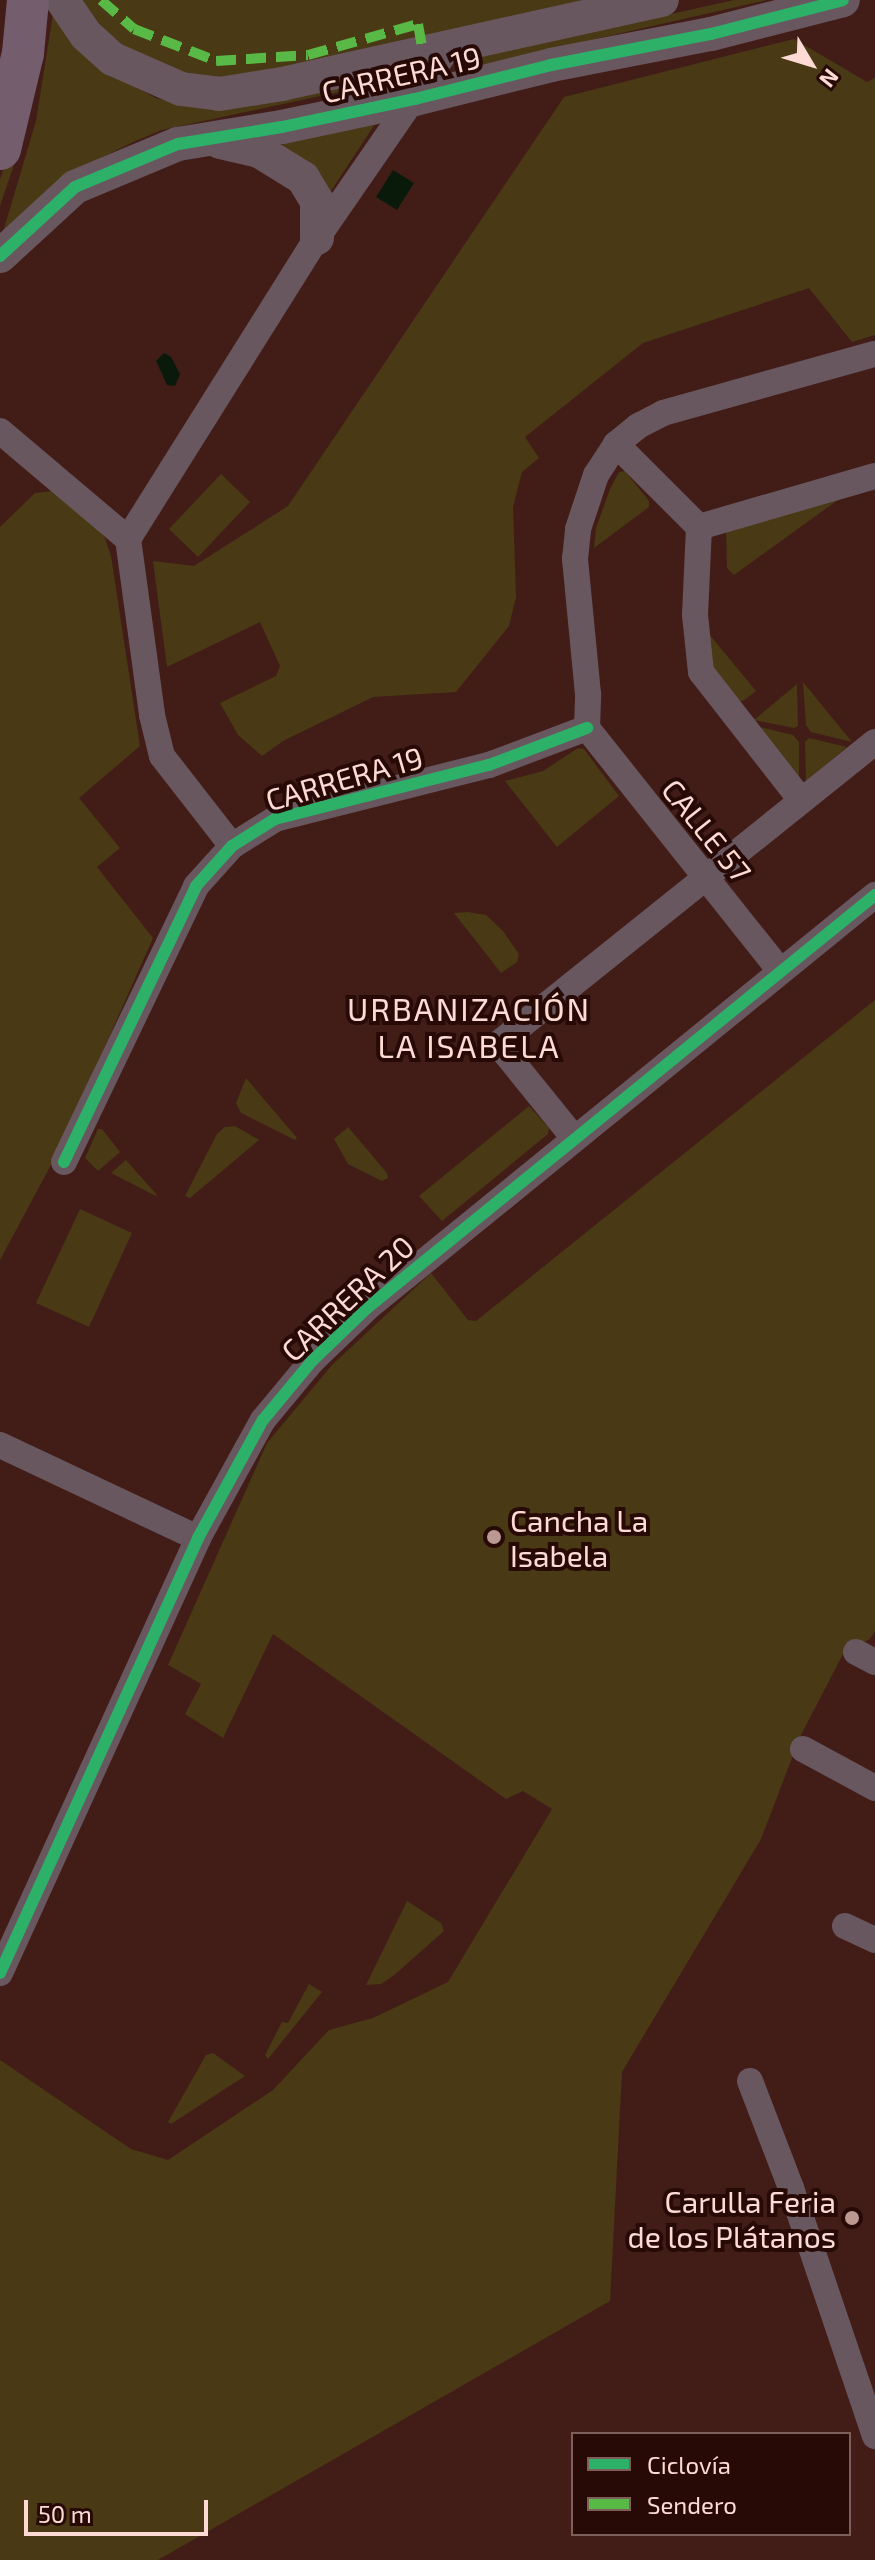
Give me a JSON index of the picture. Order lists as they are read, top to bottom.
{
  "streets": {
    "street": ["CARRERA 19", "CALLE 57", "CARRERA 20"]
  },
  "crossings": [
    ["CARRERA 19", "CALLE 57"],
    ["CALLE 57", "CARRERA 20"]
  ],
  "districts": ["URBANIZACIÓN LA ISABELA"],
  "places": ["Cancha La Isabela", "Carulla Feria de los Plátanos"],
  "legend": ["Ciclovía", "Sendero"],
  "scale_bar": "50 m",
  "north": "bottom right"
}
